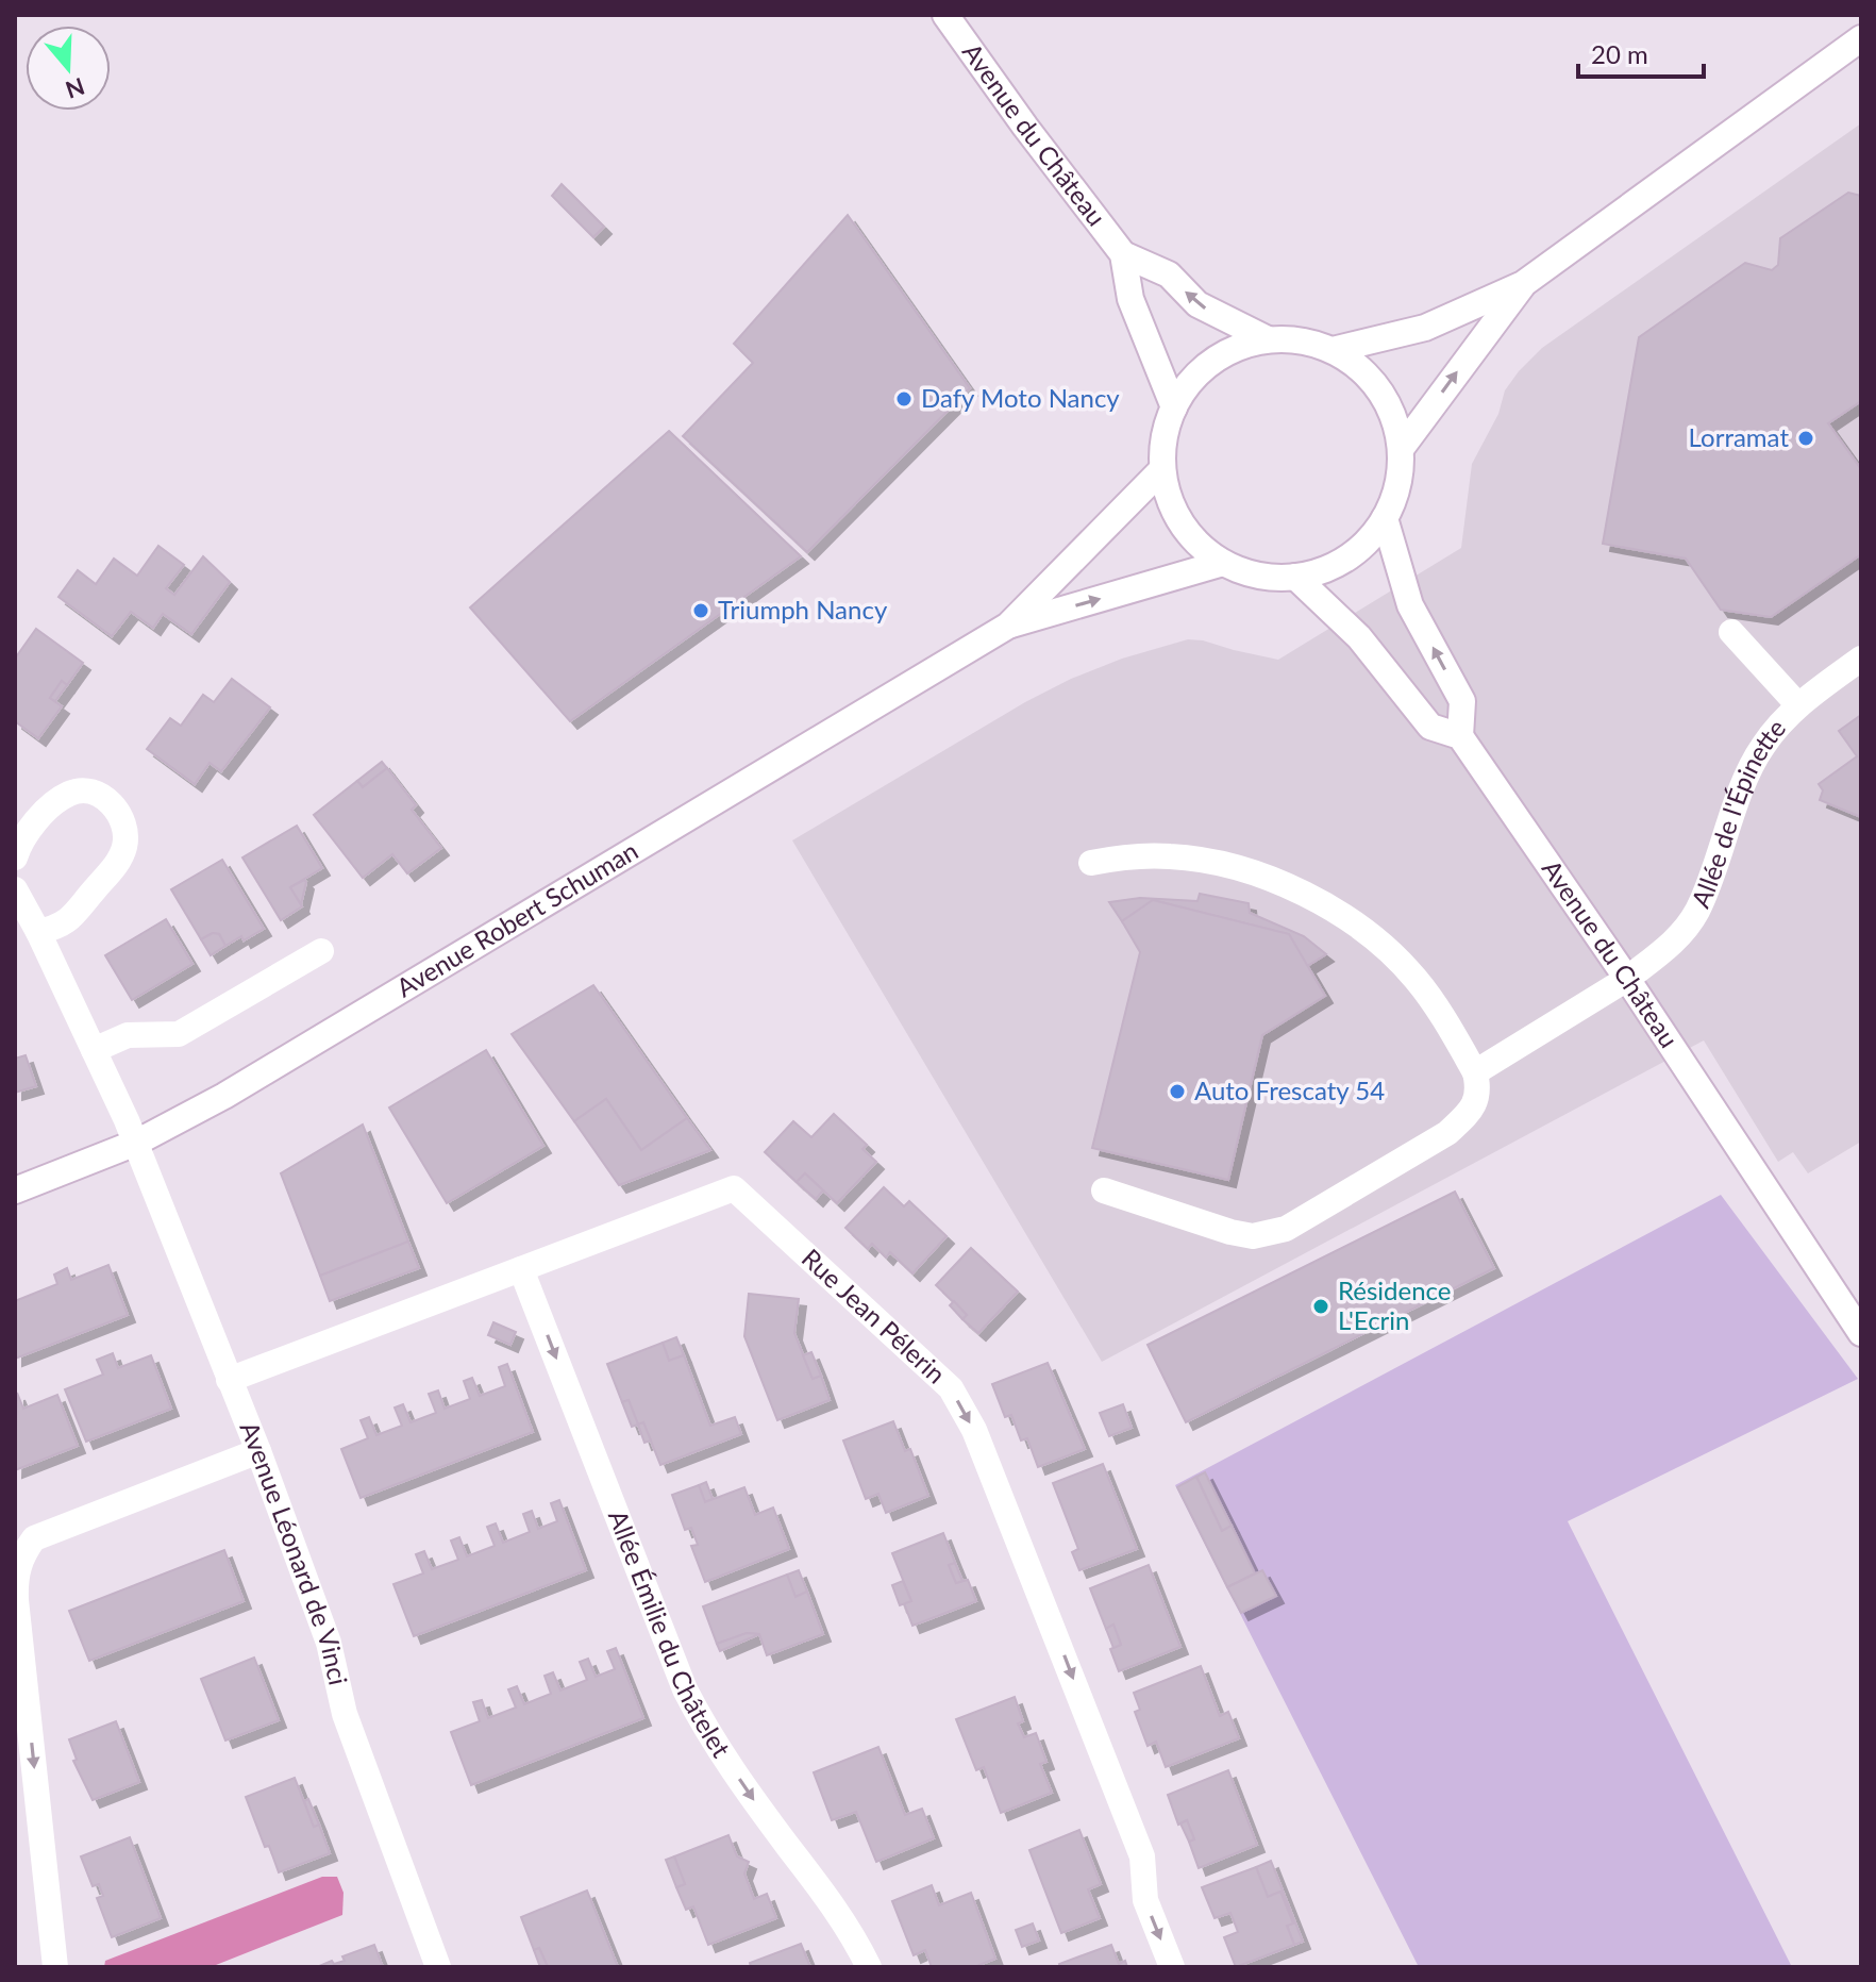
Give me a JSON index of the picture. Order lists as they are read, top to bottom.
{
  "streets": {
    "street": [
      "Avenue du Château",
      "Allée de l'Épinette",
      "Avenue Robert Schuman",
      "Rue Jean Pélerin",
      "Avenue Léonard de Vinci",
      "Allée Émilie du Châtelet"
    ]
  },
  "crossings": [
    ["Avenue du Château", "Allée de l'Épinette"],
    ["Avenue du Château", "Avenue Robert Schuman"],
    ["Avenue Robert Schuman", "Avenue Léonard de Vinci"],
    ["Rue Jean Pélerin", "Avenue Léonard de Vinci"],
    ["Rue Jean Pélerin", "Allée Émilie du Châtelet"]
  ],
  "one_way": ["Rue Jean Pélerin", "Allée Émilie du Châtelet"],
  "places": [
    "Dafy Moto Nancy",
    "Lorramat",
    "Triumph Nancy",
    "Auto Frescaty 54",
    "Résidence L'Ecrin"
  ],
  "scale_bar": "20 m",
  "north": "bottom"
}
